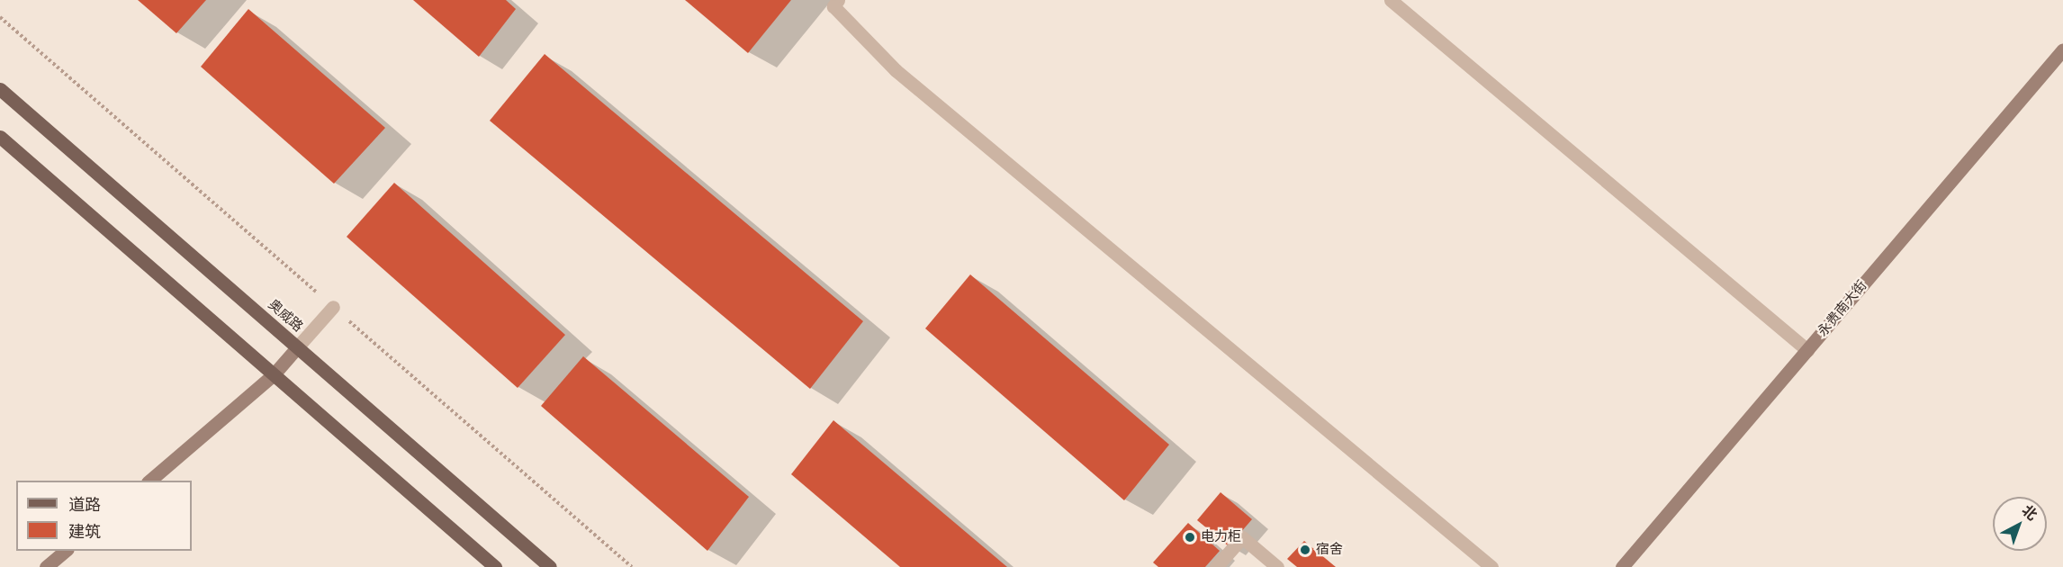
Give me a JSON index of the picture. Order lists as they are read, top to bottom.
{
  "streets": {
    "main road": ["奥威路"],
    "street": ["永贵南大街"]
  },
  "places": ["电力柜", "宿舍"],
  "legend": ["道路", "建筑"],
  "north": "top right"
}
